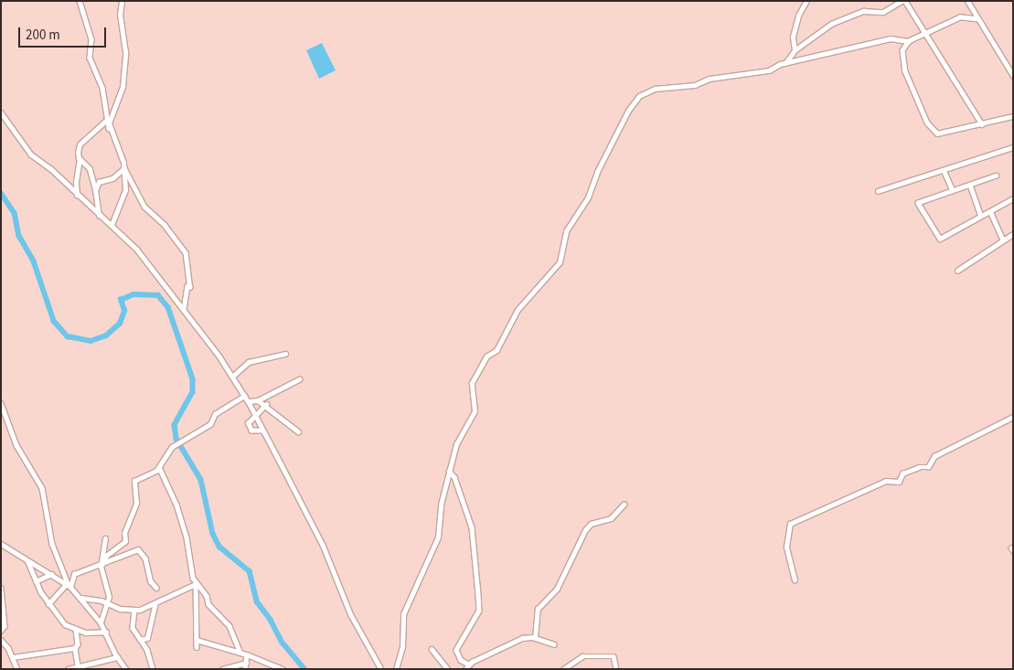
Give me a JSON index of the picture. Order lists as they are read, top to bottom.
{
  "scale_bar": "200 m"
}
